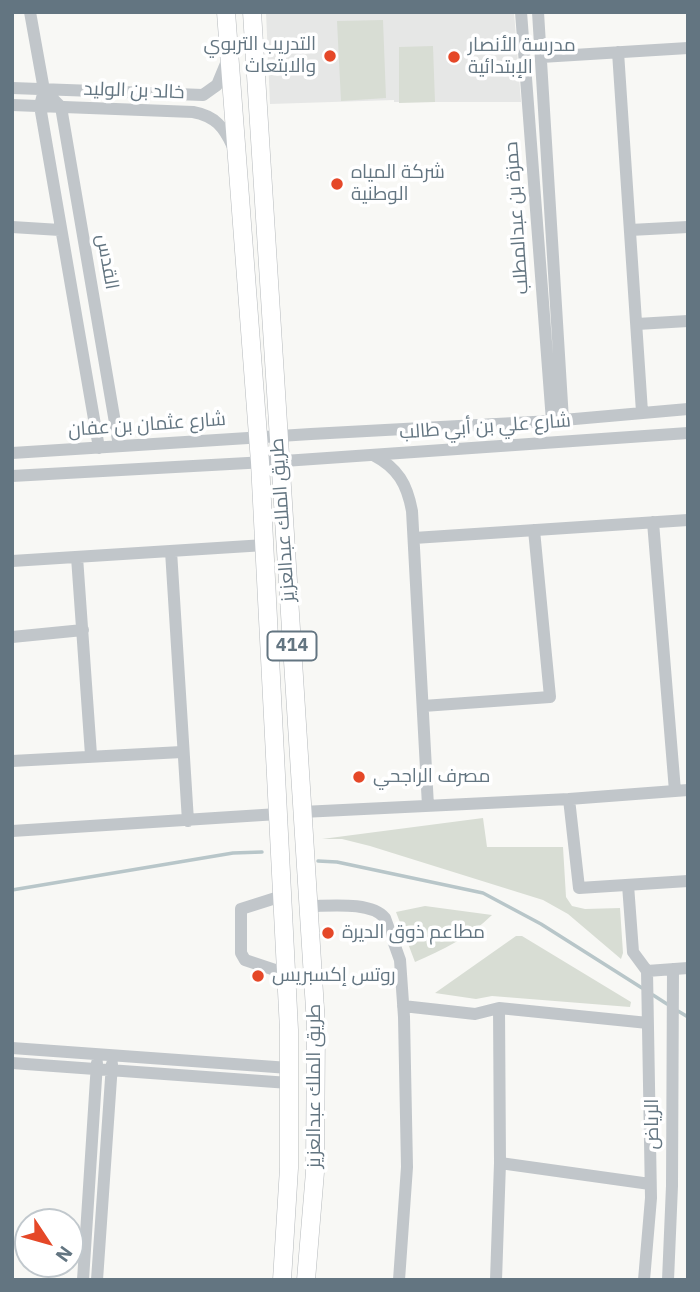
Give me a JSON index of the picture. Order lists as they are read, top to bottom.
{
  "streets": {
    "highway": ["طريق الملك عبدالعزيز", "414"],
    "street": [
      "خالد بن الوليد",
      "حمزة بن عبدالمطلب",
      "القدس",
      "شارع عثمان بن عفان",
      "شارع علي بن أبي طالب",
      "الرياض"
    ]
  },
  "crossings": [
    ["خالد بن الوليد", "القدس"],
    ["خالد بن الوليد", "طريق الملك عبدالعزيز"],
    ["حمزة بن عبدالمطلب", "شارع علي بن أبي طالب"],
    ["القدس", "شارع عثمان بن عفان"],
    ["شارع عثمان بن عفان", "شارع علي بن أبي طالب"],
    ["شارع عثمان بن عفان", "طريق الملك عبدالعزيز"],
    ["شارع علي بن أبي طالب", "طريق الملك عبدالعزيز"]
  ],
  "places": [
    "التدريب التربوي والابتعاث",
    "مدرسة الأنصار الإبتدائية",
    "شركة المياه الوطنية",
    "مصرف الراجحي",
    "مطاعم ذوق الديرة",
    "روتس إكسبريس"
  ],
  "north": "bottom right"
}
